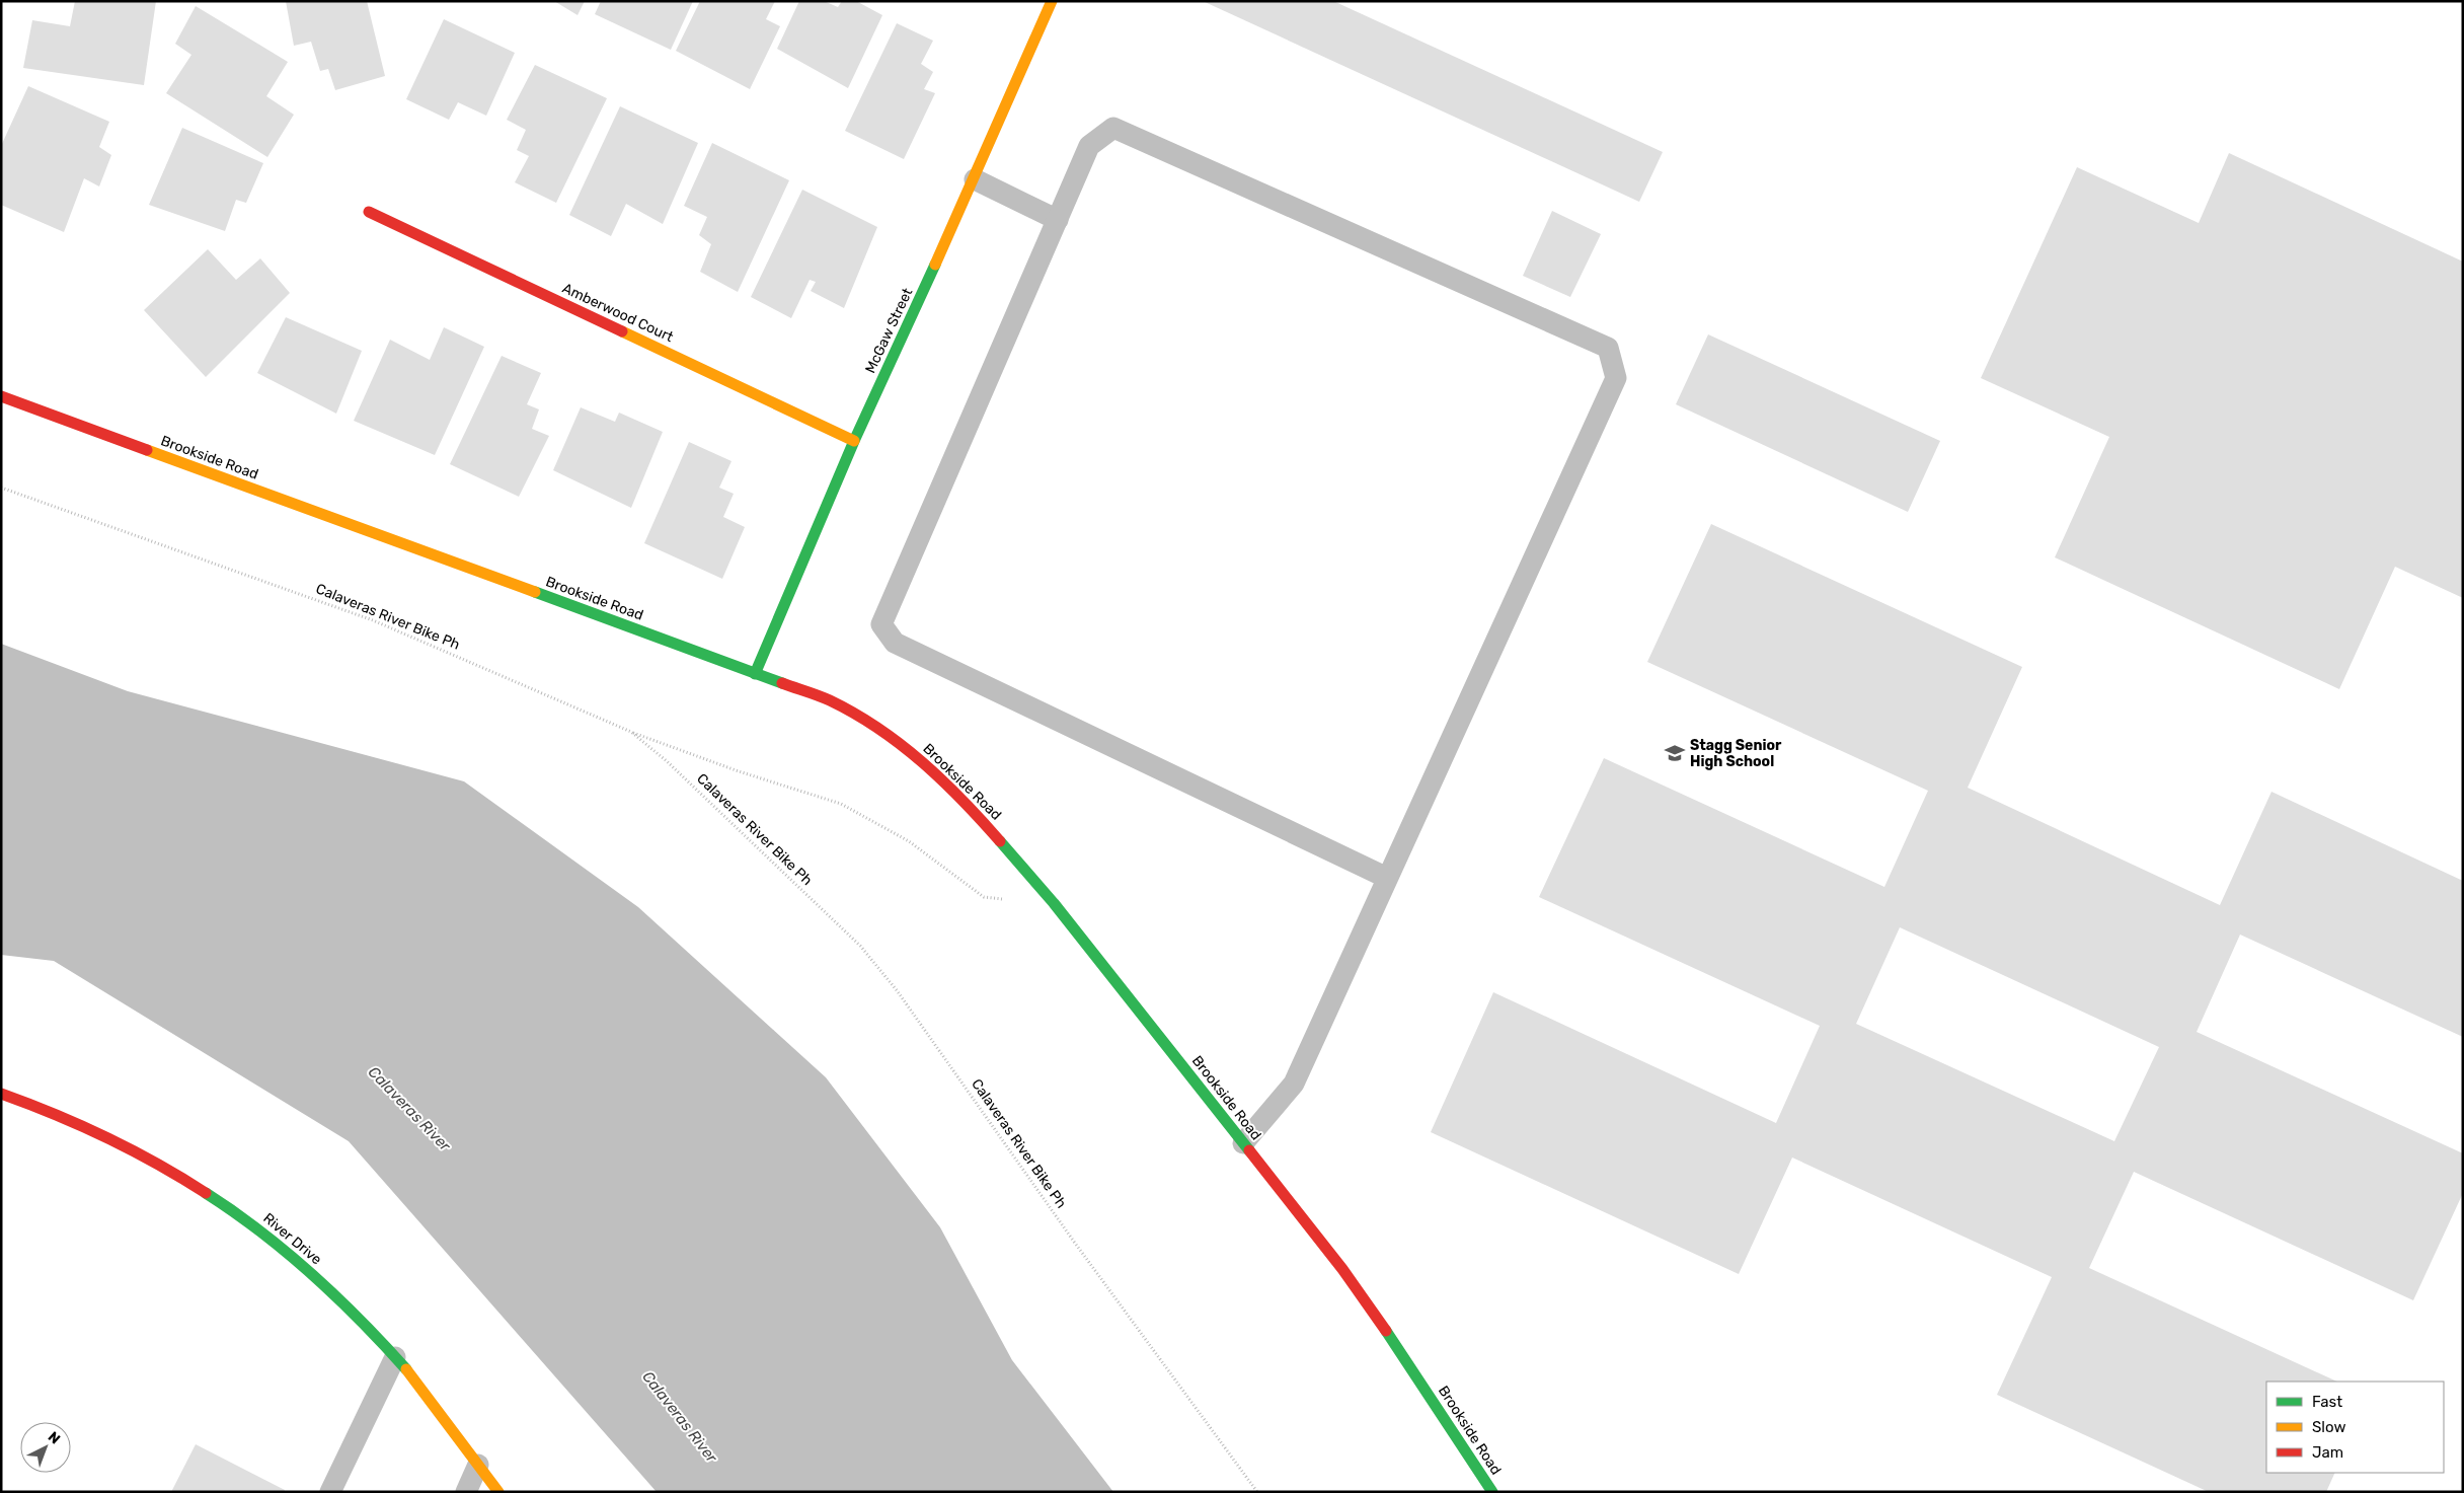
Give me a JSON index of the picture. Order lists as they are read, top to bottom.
{
  "streets": {
    "street": [
      "Amberwood Court",
      "McGaw Street",
      "Brookside Road",
      "River Drive"
    ],
    "path": ["Calaveras River Bike Ph"]
  },
  "crossings": [
    ["Amberwood Court", "McGaw Street"],
    ["McGaw Street", "Brookside Road"]
  ],
  "water": ["Calaveras River"],
  "places": {
    "school or university": ["Stagg Senior High School"]
  },
  "legend": ["Fast", "Slow", "Jam"],
  "north": "top right"
}
